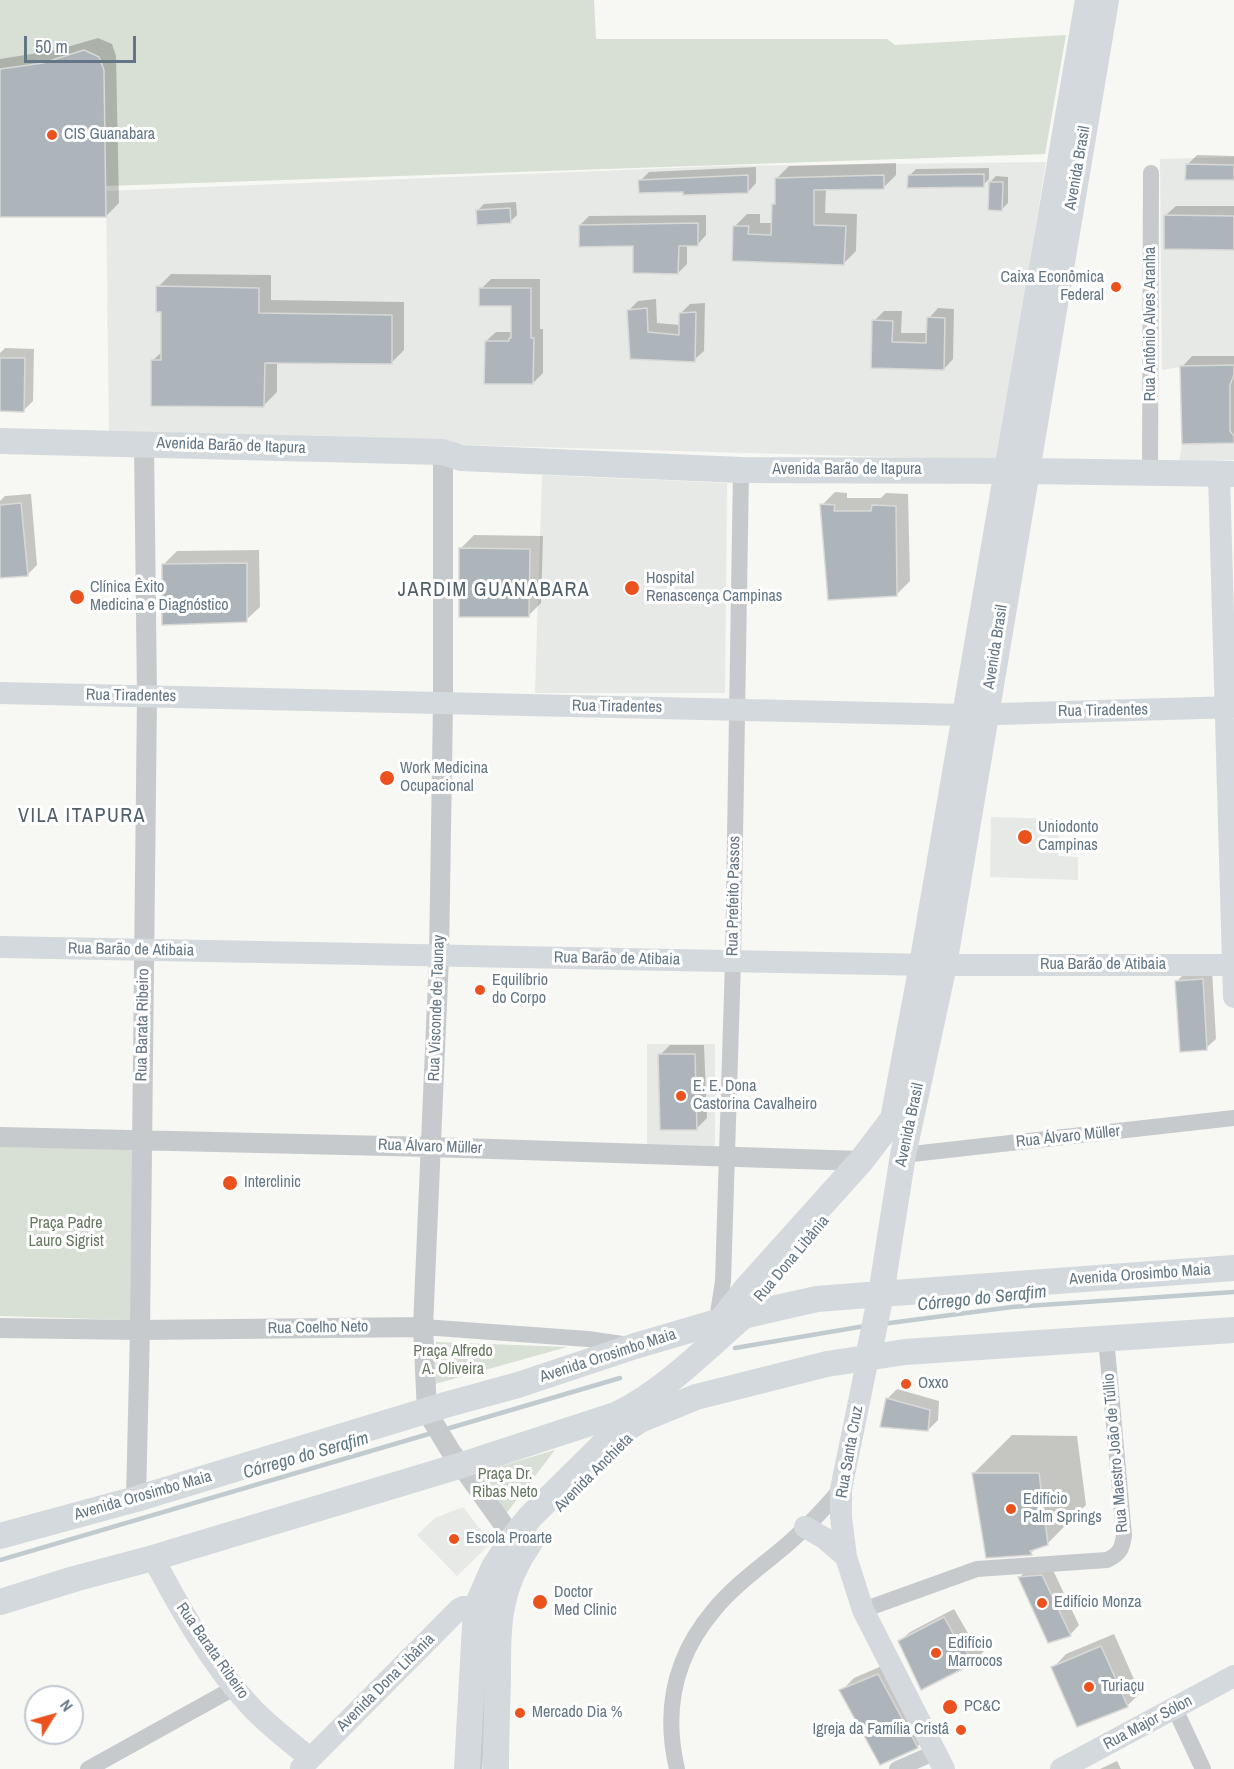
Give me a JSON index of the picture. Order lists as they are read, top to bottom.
{
  "streets": {
    "main road": [
      "Avenida Brasil",
      "Avenida Barão de Itapura",
      "Rua Tiradentes",
      "Rua Barão de Atibaia",
      "Rua Barata Ribeiro",
      "Rua Dona Libânia",
      "Avenida Orosimbo Maia",
      "Rua Santa Cruz",
      "Avenida Anchieta",
      "Avenida Dona Libânia",
      "Rua Major Sólon"
    ],
    "street": [
      "Rua Antônio Alves Aranha",
      "Rua Prefeito Passos",
      "Rua Visconde de Taunay",
      "Rua Álvaro Müller",
      "Rua Coelho Neto",
      "Rua Maestro João de Túllio"
    ]
  },
  "crossings": [
    ["Avenida Brasil", "Avenida Barão de Itapura"],
    ["Avenida Brasil", "Rua Tiradentes"],
    ["Avenida Brasil", "Rua Barão de Atibaia"],
    ["Avenida Brasil", "Rua Álvaro Müller"],
    ["Avenida Brasil", "Rua Dona Libânia"],
    ["Avenida Brasil", "Avenida Orosimbo Maia"],
    ["Avenida Brasil", "Rua Santa Cruz"],
    ["Rua Antônio Alves Aranha", "Avenida Barão de Itapura"],
    ["Avenida Barão de Itapura", "Rua Prefeito Passos"],
    ["Avenida Barão de Itapura", "Rua Visconde de Taunay"],
    ["Avenida Barão de Itapura", "Rua Barata Ribeiro"],
    ["Rua Tiradentes", "Rua Prefeito Passos"],
    ["Rua Tiradentes", "Rua Visconde de Taunay"],
    ["Rua Tiradentes", "Rua Barata Ribeiro"],
    ["Rua Prefeito Passos", "Rua Barão de Atibaia"],
    ["Rua Prefeito Passos", "Rua Álvaro Müller"],
    ["Rua Prefeito Passos", "Rua Dona Libânia"],
    ["Rua Prefeito Passos", "Avenida Orosimbo Maia"],
    ["Rua Barão de Atibaia", "Rua Visconde de Taunay"],
    ["Rua Barão de Atibaia", "Rua Barata Ribeiro"],
    ["Rua Visconde de Taunay", "Rua Álvaro Müller"],
    ["Rua Visconde de Taunay", "Avenida Orosimbo Maia"],
    ["Rua Visconde de Taunay", "Rua Coelho Neto"],
    ["Rua Barata Ribeiro", "Rua Álvaro Müller"],
    ["Rua Barata Ribeiro", "Avenida Orosimbo Maia"],
    ["Rua Barata Ribeiro", "Rua Coelho Neto"],
    ["Rua Barata Ribeiro", "Avenida Dona Libânia"],
    ["Rua Álvaro Müller", "Rua Dona Libânia"],
    ["Rua Dona Libânia", "Avenida Orosimbo Maia"],
    ["Rua Dona Libânia", "Avenida Anchieta"],
    ["Avenida Orosimbo Maia", "Rua Coelho Neto"],
    ["Avenida Orosimbo Maia", "Rua Santa Cruz"],
    ["Rua Santa Cruz", "Rua Maestro João de Túllio"]
  ],
  "districts": ["JARDIM GUANABARA", "VILA ITAPURA"],
  "water": ["Córrego do Serafim"],
  "parks": ["Praça Padre Lauro Sigrist", "Praça Alfredo A. Oliveira", "Praça Dr. Ribas Neto"],
  "places": [
    "CIS Guanabara",
    "Caixa Econômica Federal",
    "Hospital Renascença Campinas",
    "Clínica Êxito Medicina e Diagnóstico",
    "Work Medicina Ocupacional",
    "Uniodonto Campinas",
    "Equilíbrio do Corpo",
    "E. E. Dona Castorina Cavalheiro",
    "Interclinic",
    "Oxxo",
    "Edifício Palm Springs",
    "Escola Proarte",
    "Doctor Med Clinic",
    "Edifício Monza",
    "Edifício Marrocos",
    "Turiaçu",
    "PC&C",
    "Mercado Dia %",
    "Igreja da Família Cristâ"
  ],
  "scale_bar": "50 m",
  "north": "top right"
}
